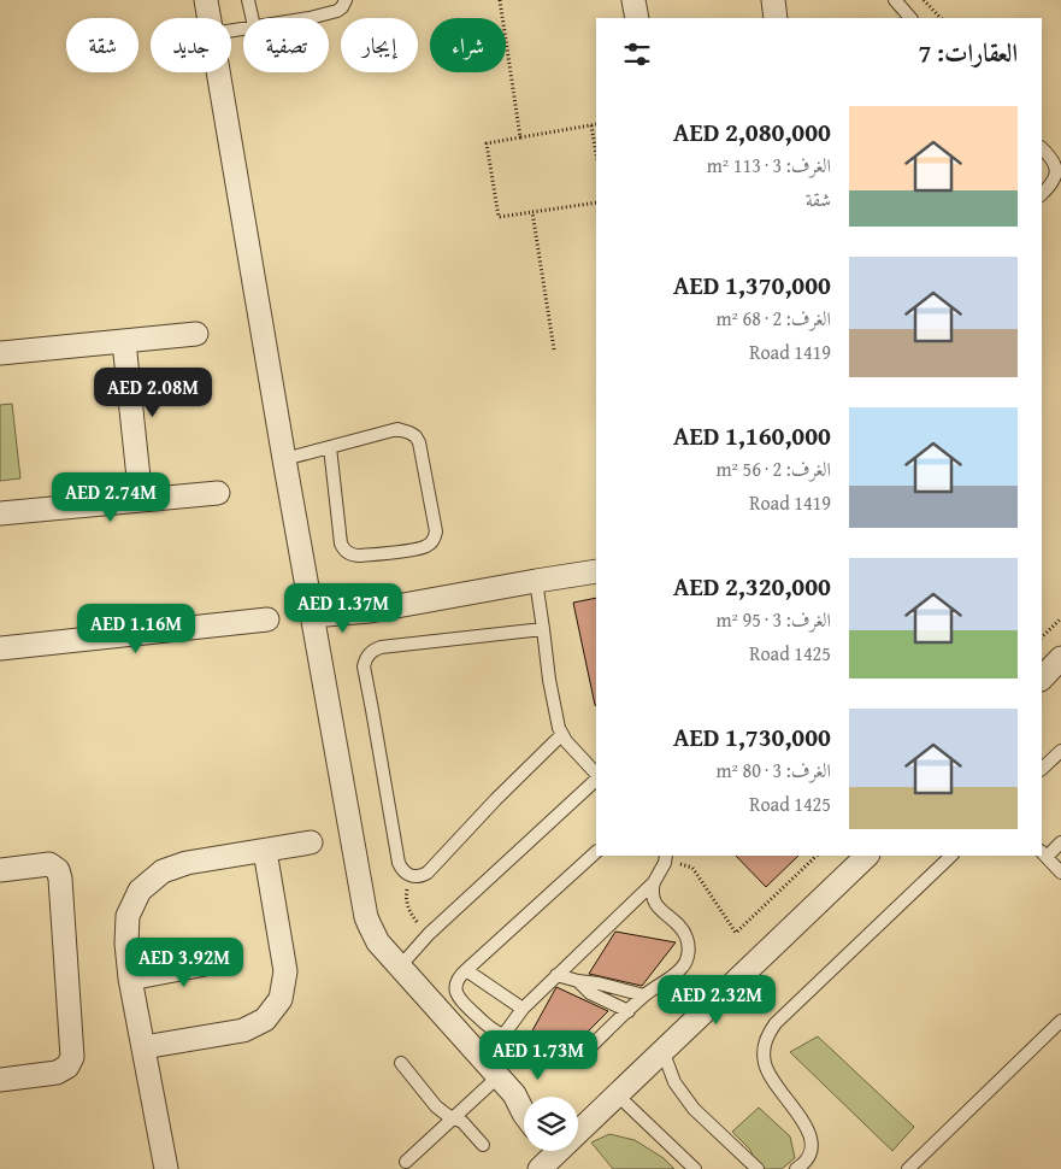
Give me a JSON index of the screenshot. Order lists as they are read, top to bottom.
{
  "page": {
    "chip": [
      "شراء",
      "إيجار",
      "تصفية",
      "جديد",
      "شقة"
    ],
    "heading": "العقارات: 7",
    "list": [
      {
        "name": "AED 2,080,000",
        "note": "الغرف: 3 · 113 m² · شقة"
      },
      {
        "name": "AED 1,370,000",
        "note": "الغرف: 2 · 68 m² · Road 1419"
      },
      {
        "name": "AED 1,160,000",
        "note": "الغرف: 2 · 56 m² · Road 1419"
      },
      {
        "name": "AED 2,320,000",
        "note": "الغرف: 3 · 95 m² · Road 1425"
      },
      {
        "name": "AED 1,730,000",
        "note": "الغرف: 3 · 80 m² · Road 1425"
      }
    ],
    "price": [
      "AED 2.08M",
      "AED 2.74M",
      "AED 1.37M",
      "AED 1.16M",
      "AED 3.92M",
      "AED 2.32M",
      "AED 1.73M"
    ]
  }
}
